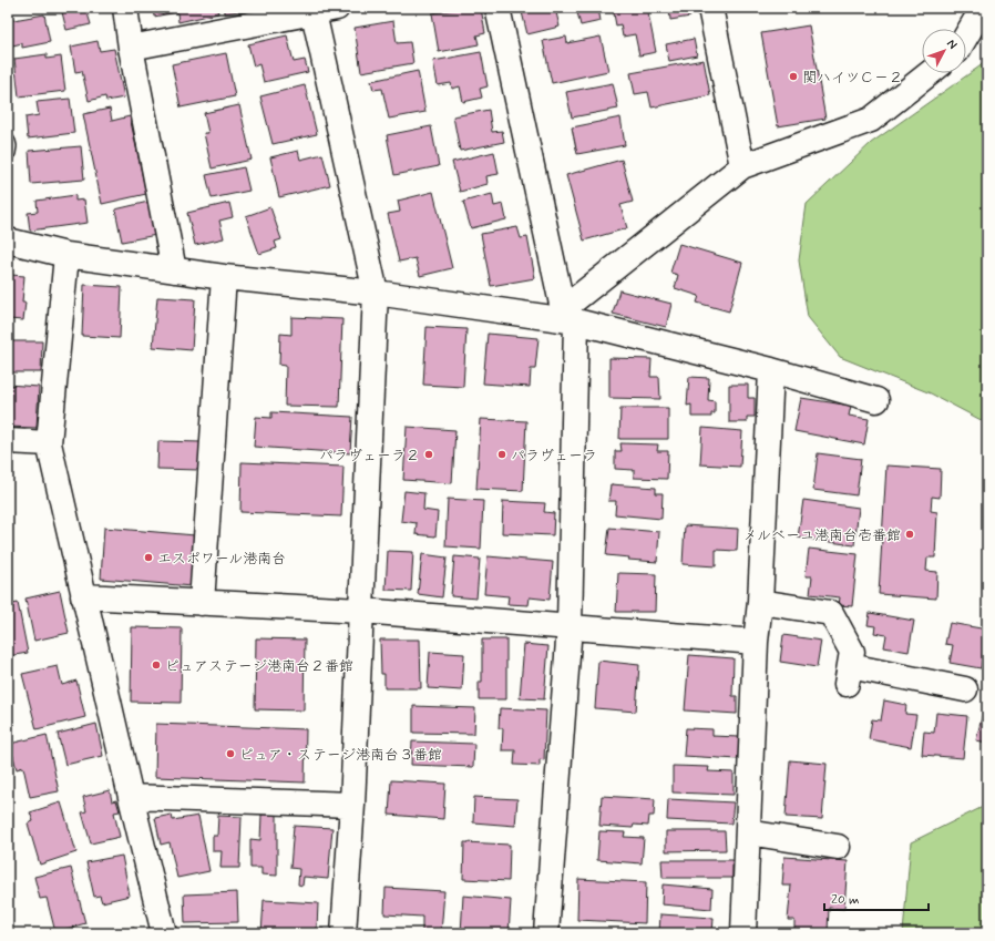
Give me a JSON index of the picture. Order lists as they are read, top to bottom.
{
  "places": [
    "関ハイツＣ－２",
    "パラヴェーラ２",
    "パラヴェーラ",
    "メルベーユ港南台壱番館",
    "エスポワール港南台",
    "ピュアステージ港南台２番館",
    "ピュア・ステージ港南台３番館"
  ],
  "scale_bar": "20 m",
  "north": "top right"
}
